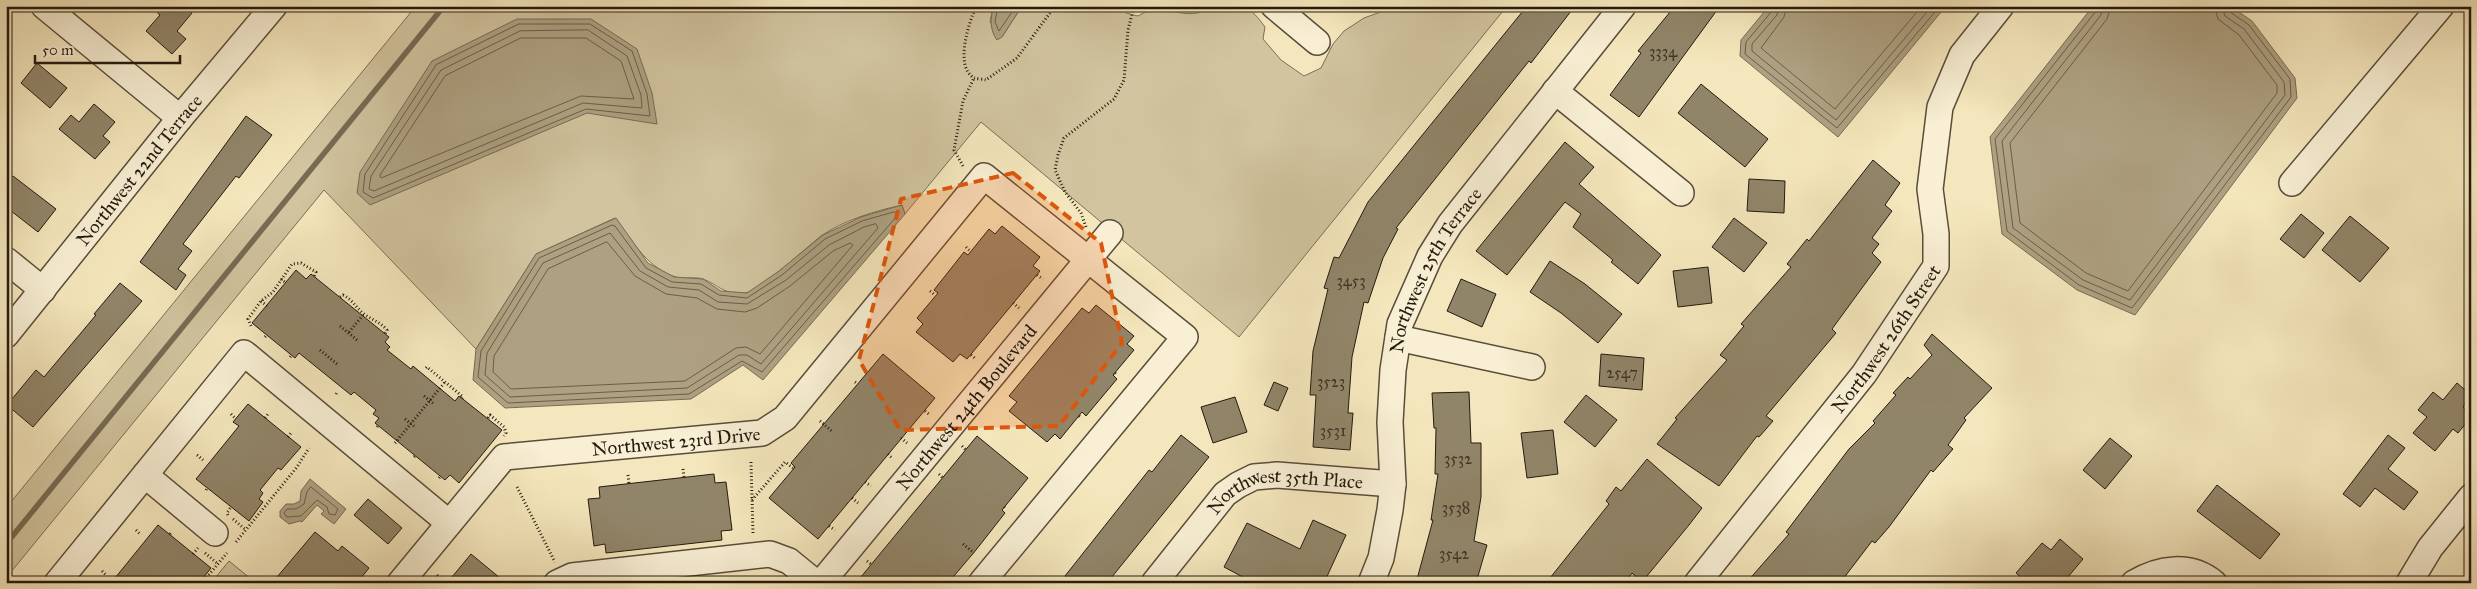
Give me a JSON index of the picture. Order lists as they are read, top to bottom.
{
  "streets": {
    "street": [
      "Northwest 22nd Terrace",
      "Northwest 25th Terrace",
      "Northwest 26th Street",
      "Northwest 24th Boulevard",
      "Northwest 23rd Drive",
      "Northwest 35th Place"
    ]
  },
  "crossings": [
    ["Northwest 25th Terrace", "Northwest 35th Place"]
  ],
  "house_numbers": [
    "3334",
    "3453",
    "2547",
    "3523",
    "3531",
    "3532",
    "3538",
    "3542"
  ],
  "scale_bar": "50 m"
}
